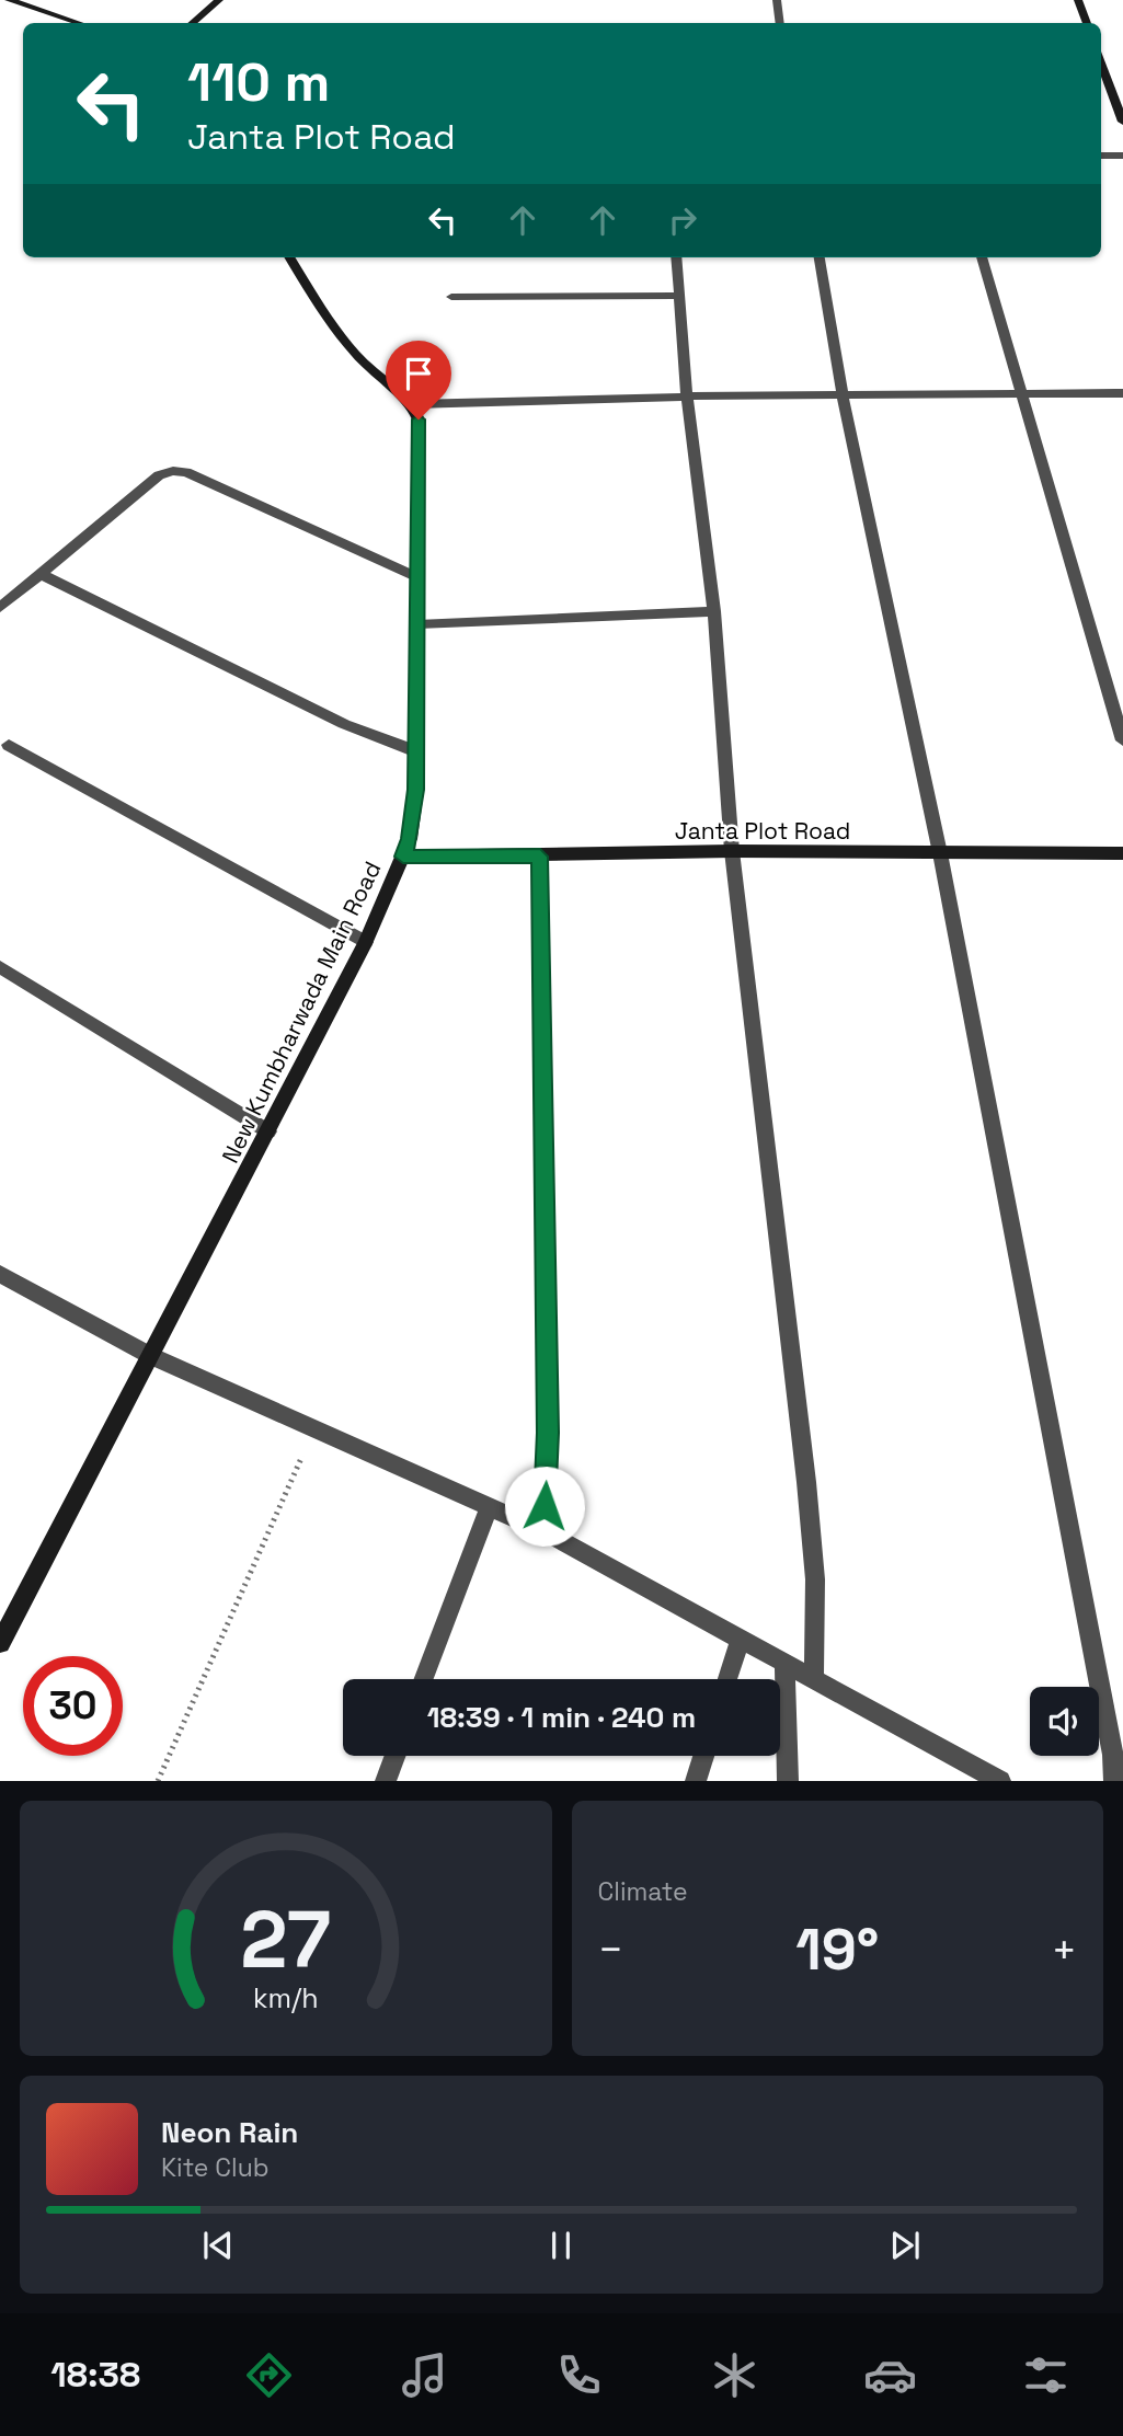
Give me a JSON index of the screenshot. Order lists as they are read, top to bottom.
{
  "streets": {
    "street": ["Janta Plot Road", "New Kumbharwada Main Road"]
  },
  "crossings": [
    ["Janta Plot Road", "New Kumbharwada Main Road"]
  ],
  "page": {
    "turn": ["110 m", "Janta Plot Road"],
    "limit": "30",
    "trip": "18:39 · 1 min · 240 m",
    "tile": "Climate",
    "heat": ["−", "19°", "+"],
    "song": ["Neon Rain", "Kite Club"],
    "tabs": "18:38",
    "gauge": ["27", "km/h"]
  }
}
